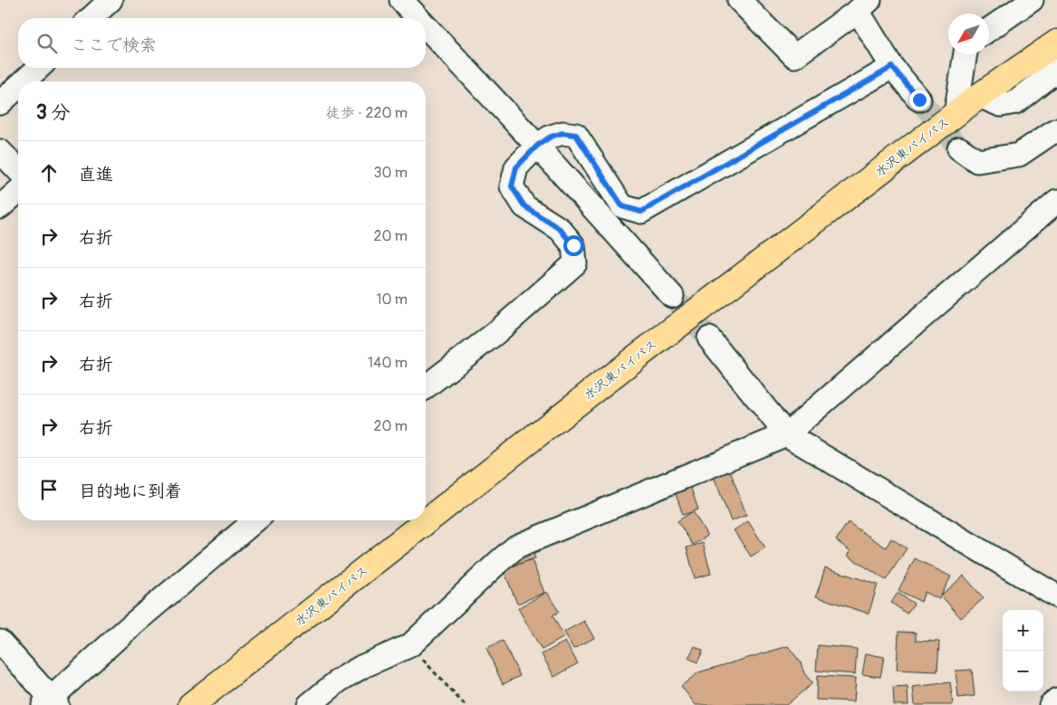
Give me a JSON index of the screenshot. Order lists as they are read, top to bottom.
{
  "streets": {
    "highway": ["水沢東バイパス"]
  },
  "north": "bottom left",
  "page": {
    "search": "ここで検索",
    "heading": ["3 分", "徒歩 · 220 m"],
    "list": [
      ["直進", "30 m"],
      ["右折", "20 m"],
      ["右折", "10 m"],
      ["右折", "140 m"],
      ["右折", "20 m"],
      "目的地に到着"
    ],
    "map_buttons": ["+", "−"]
  }
}
